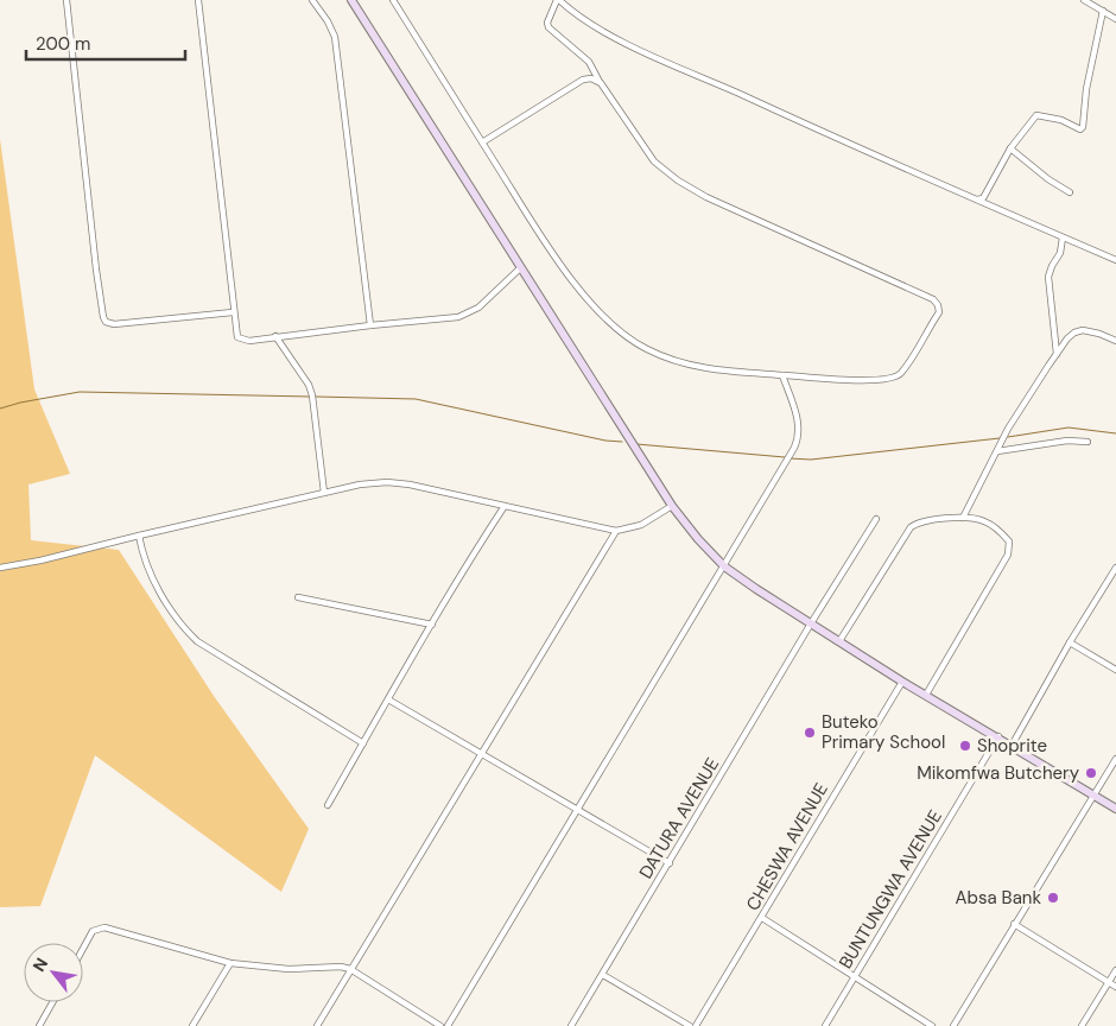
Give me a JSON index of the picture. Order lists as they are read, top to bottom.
{
  "streets": {
    "street": ["DATURA AVENUE", "CHESWA AVENUE", "BUNTUNGWA AVENUE"]
  },
  "places": [
    "Buteko Primary School",
    "Shoprite",
    "Mikomfwa Butchery",
    "Absa Bank"
  ],
  "scale_bar": "200 m",
  "north": "top left"
}
